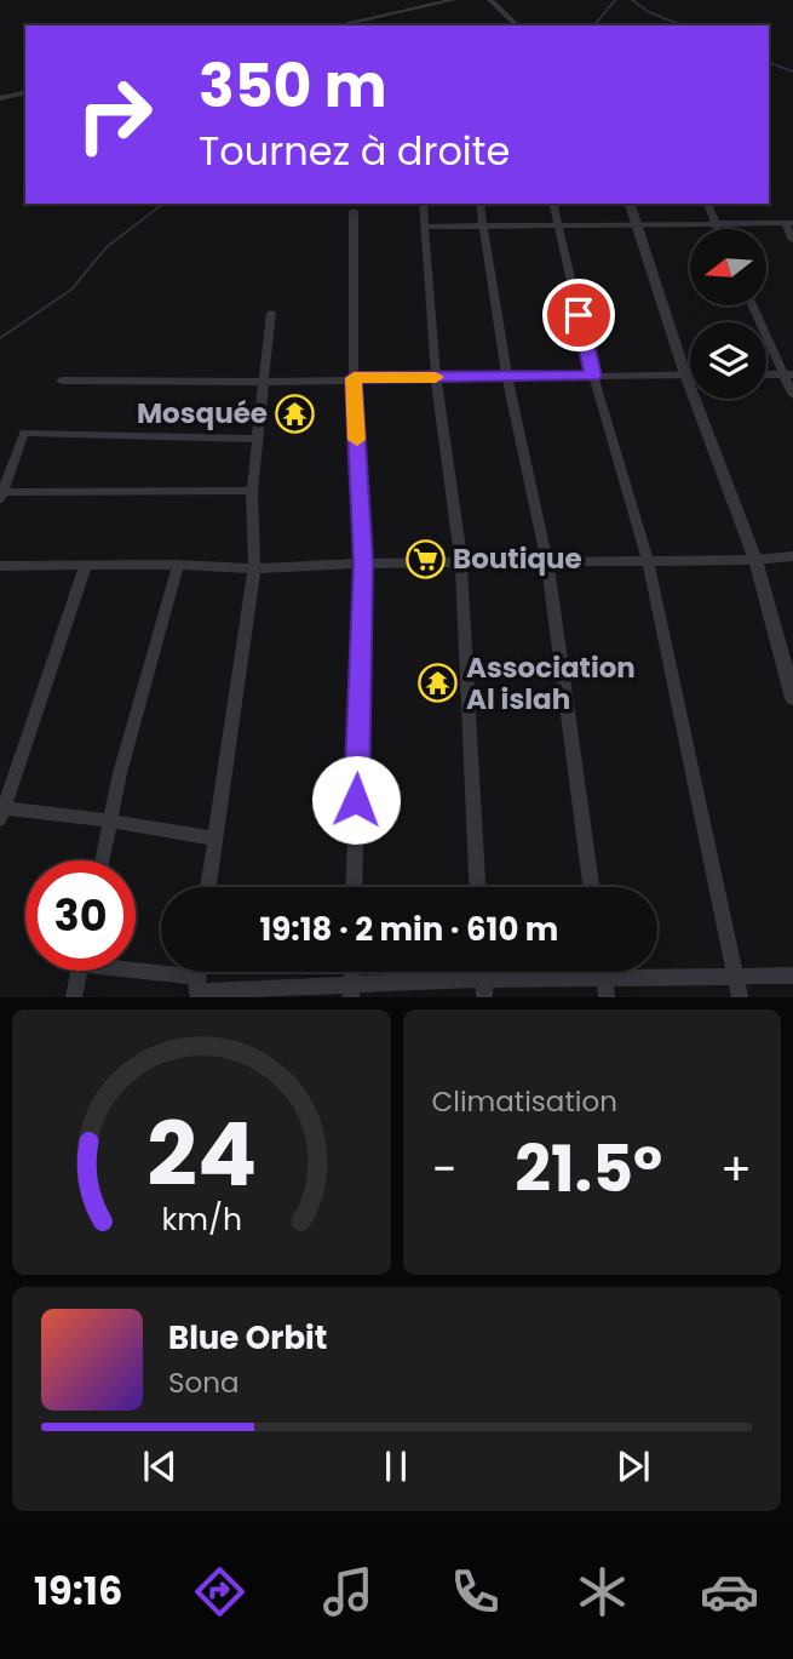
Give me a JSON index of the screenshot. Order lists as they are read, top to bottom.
{
  "places": {
    "temple": ["Mosquée", "Association Al islah"],
    "supermarket": ["Boutique"]
  },
  "north": "left",
  "page": {
    "turn": ["350 m", "Tournez à droite"],
    "limit": "30",
    "trip": "19:18 · 2 min · 610 m",
    "tile": "Climatisation",
    "heat": ["−", "21.5°", "+"],
    "song": ["Blue Orbit", "Sona"],
    "tabs": "19:16",
    "gauge": ["24", "km/h"]
  }
}
